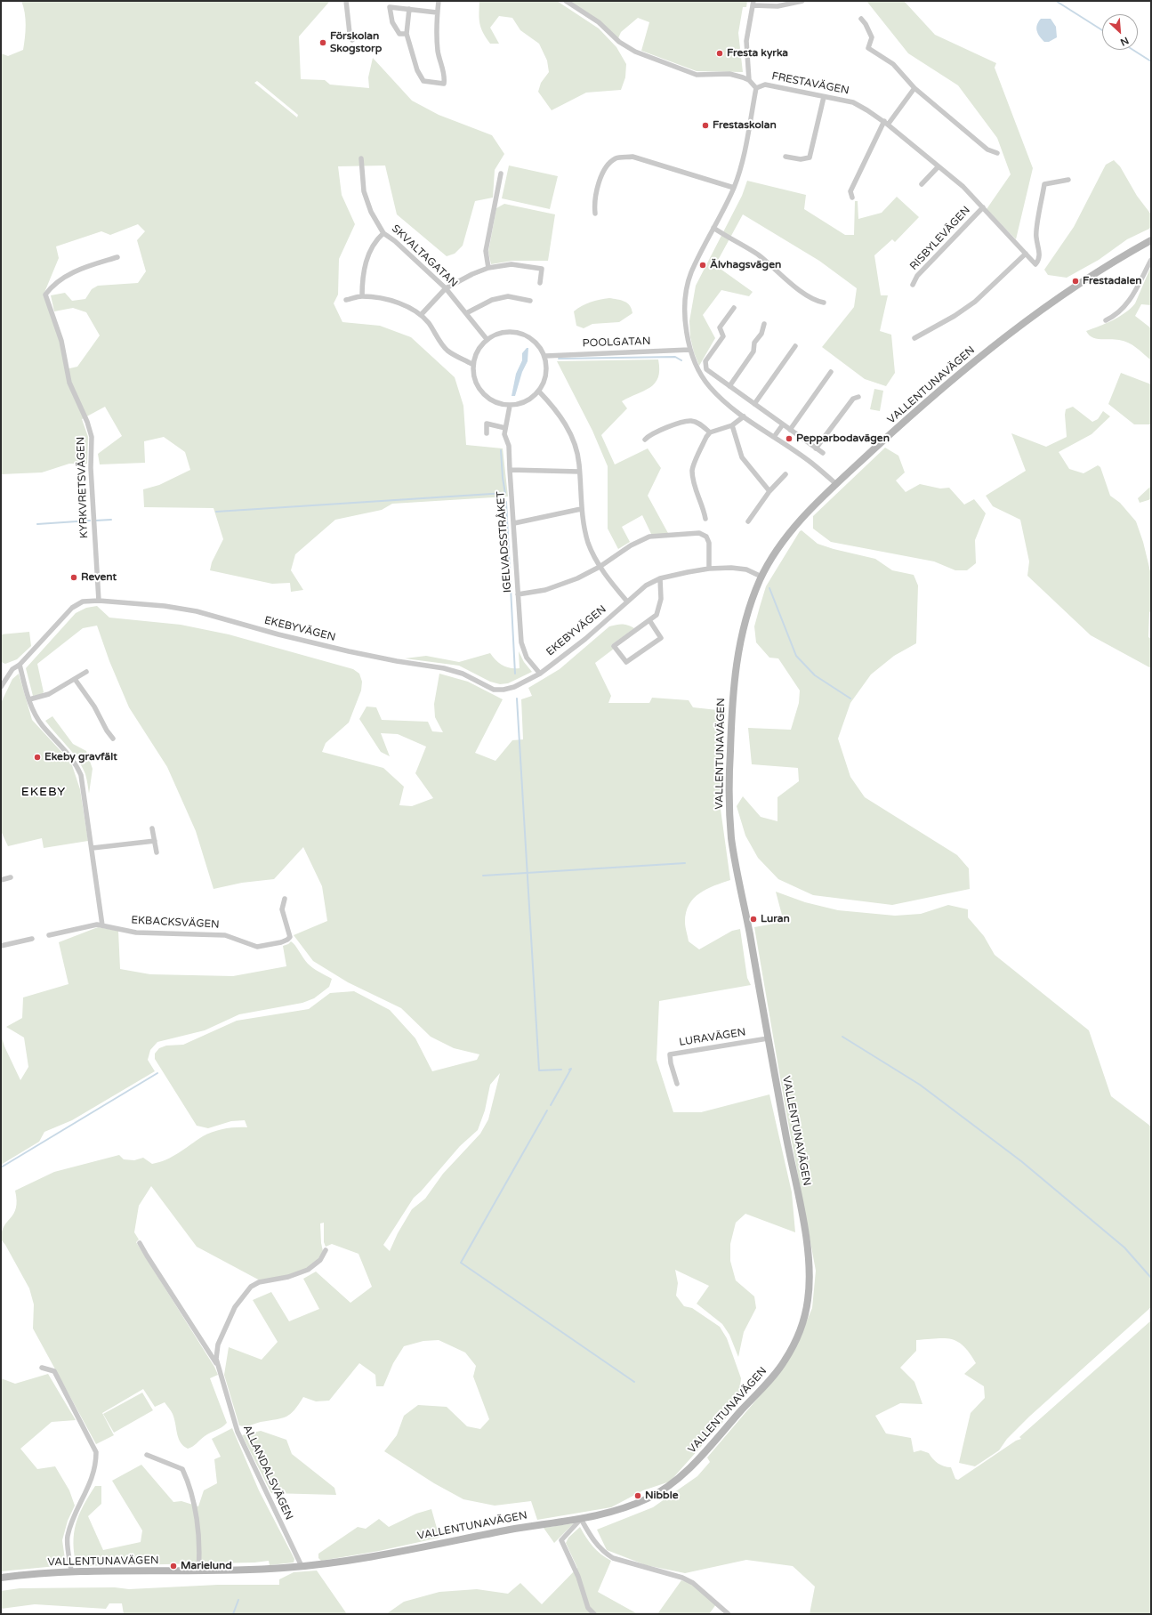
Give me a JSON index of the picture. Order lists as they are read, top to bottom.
{
  "streets": {
    "main road": ["VALLENTUNAVÄGEN"],
    "street": [
      "FRESTAVÄGEN",
      "RISBYLEVÄGEN",
      "SKVALTAGATAN",
      "POOLGATAN",
      "KYRKVRETSVÄGEN",
      "IGELVADSSTRÅKET",
      "EKEBYVÄGEN",
      "EKBACKSVÄGEN",
      "LURAVÄGEN",
      "ALLANDALSVÄGEN"
    ]
  },
  "crossings": [
    ["FRESTAVÄGEN", "RISBYLEVÄGEN"],
    ["SKVALTAGATAN", "POOLGATAN"],
    ["SKVALTAGATAN", "IGELVADSSTRÅKET"],
    ["POOLGATAN", "IGELVADSSTRÅKET"],
    ["VALLENTUNAVÄGEN", "EKEBYVÄGEN"],
    ["VALLENTUNAVÄGEN", "LURAVÄGEN"],
    ["VALLENTUNAVÄGEN", "ALLANDALSVÄGEN"],
    ["KYRKVRETSVÄGEN", "EKEBYVÄGEN"],
    ["IGELVADSSTRÅKET", "EKEBYVÄGEN"]
  ],
  "districts": ["EKEBY"],
  "places": [
    "Förskolan Skogstorp",
    "Fresta kyrka",
    "Frestaskolan",
    "Älvhagsvägen",
    "Frestadalen",
    "Pepparbodavägen",
    "Revent",
    "Ekeby gravfält",
    "Luran",
    "Nibble",
    "Marielund"
  ],
  "north": "bottom right"
}
